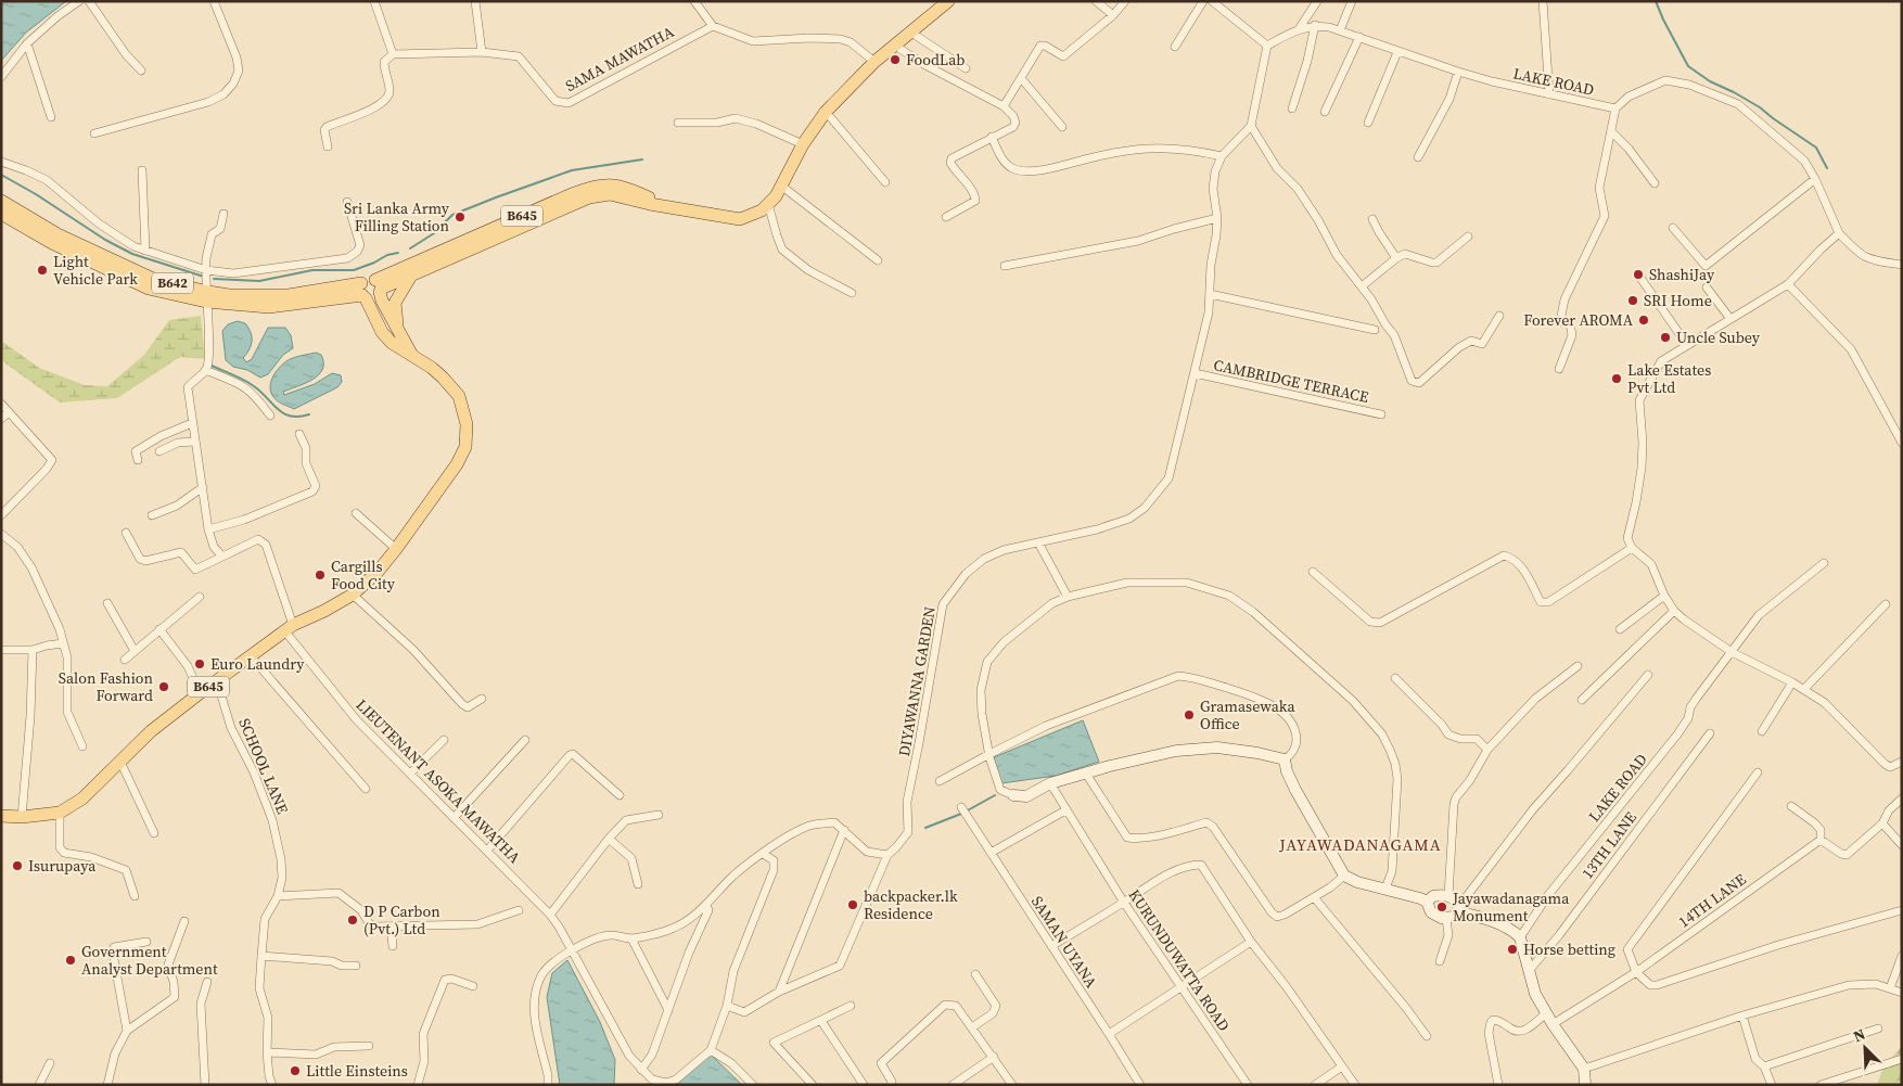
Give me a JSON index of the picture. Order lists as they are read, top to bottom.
{
  "streets": {
    "main road": ["B645", "B642"],
    "street": [
      "SAMA MAWATHA",
      "LAKE ROAD",
      "CAMBRIDGE TERRACE",
      "DIYAWANNA GARDEN",
      "SCHOOL LANE",
      "LIEUTENANT ASOKA MAWATHA",
      "13TH LANE",
      "14TH LANE",
      "SAMAN UYANA",
      "KURUNDUWATTA ROAD"
    ]
  },
  "crossings": [
    ["B645", "B642"],
    ["B645", "SCHOOL LANE"],
    ["B645", "LIEUTENANT ASOKA MAWATHA"],
    ["CAMBRIDGE TERRACE", "DIYAWANNA GARDEN"]
  ],
  "districts": ["JAYAWADANAGAMA"],
  "places": [
    "FoodLab",
    "Sri Lanka Army Filling Station",
    "Light Vehicle Park",
    "ShashiJay",
    "SRI Home",
    "Forever AROMA",
    "Uncle Subey",
    "Lake Estates Pvt Ltd",
    "Cargills Food City",
    "Euro Laundry",
    "Salon Fashion Forward",
    "Gramasewaka Office",
    "Isurupaya",
    "backpacker.lk Residence",
    "Jayawadanagama Monument",
    "D P Carbon (Pvt.) Ltd",
    "Horse betting",
    "Government Analyst Department",
    "Little Einsteins"
  ],
  "north": "top left"
}
